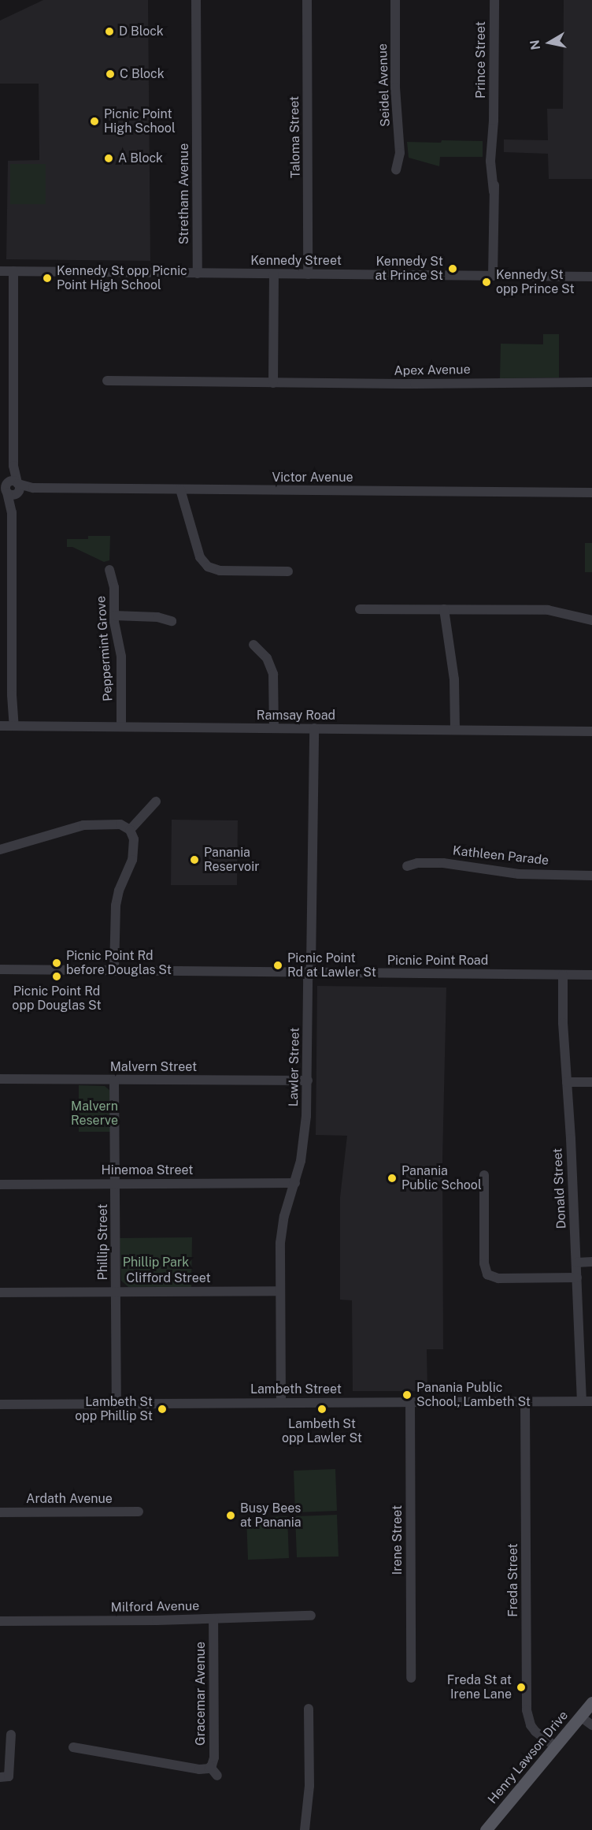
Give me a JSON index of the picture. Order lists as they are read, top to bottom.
{
  "streets": {
    "main road": ["Henry Lawson Drive"],
    "street": [
      "Prince Street",
      "Seidel Avenue",
      "Taloma Street",
      "Stretham Avenue",
      "Kennedy Street",
      "Apex Avenue",
      "Victor Avenue",
      "Peppermint Grove",
      "Ramsay Road",
      "Kathleen Parade",
      "Picnic Point Road",
      "Malvern Street",
      "Lawler Street",
      "Hinemoa Street",
      "Donald Street",
      "Phillip Street",
      "Clifford Street",
      "Lambeth Street",
      "Ardath Avenue",
      "Irene Street",
      "Freda Street",
      "Milford Avenue",
      "Gracemar Avenue"
    ]
  },
  "crossings": [
    ["Prince Street", "Kennedy Street"],
    ["Taloma Street", "Kennedy Street"],
    ["Stretham Avenue", "Kennedy Street"],
    ["Peppermint Grove", "Ramsay Road"],
    ["Ramsay Road", "Lawler Street"],
    ["Picnic Point Road", "Lawler Street"],
    ["Picnic Point Road", "Donald Street"],
    ["Malvern Street", "Lawler Street"],
    ["Malvern Street", "Phillip Street"],
    ["Lawler Street", "Hinemoa Street"],
    ["Lawler Street", "Clifford Street"],
    ["Lawler Street", "Lambeth Street"],
    ["Hinemoa Street", "Phillip Street"],
    ["Donald Street", "Lambeth Street"],
    ["Phillip Street", "Clifford Street"],
    ["Phillip Street", "Lambeth Street"],
    ["Lambeth Street", "Irene Street"],
    ["Lambeth Street", "Freda Street"],
    ["Freda Street", "Henry Lawson Drive"],
    ["Milford Avenue", "Gracemar Avenue"]
  ],
  "parks": ["Malvern Reserve", "Phillip Park"],
  "places": [
    "D Block",
    "C Block",
    "Picnic Point High School",
    "A Block",
    "Kennedy St at Prince St",
    "Kennedy St opp Picnic Point High School",
    "Kennedy St opp Prince St",
    "Panania Reservoir",
    "Picnic Point Rd before Douglas St",
    "Picnic Point Rd at Lawler St",
    "Picnic Point Rd opp Douglas St",
    "Panania Public School",
    "Panania Public School, Lambeth St",
    "Lambeth St opp Phillip St",
    "Lambeth St opp Lawler St",
    "Busy Bees at Panania",
    "Freda St at Irene Lane"
  ],
  "north": "left"
}
